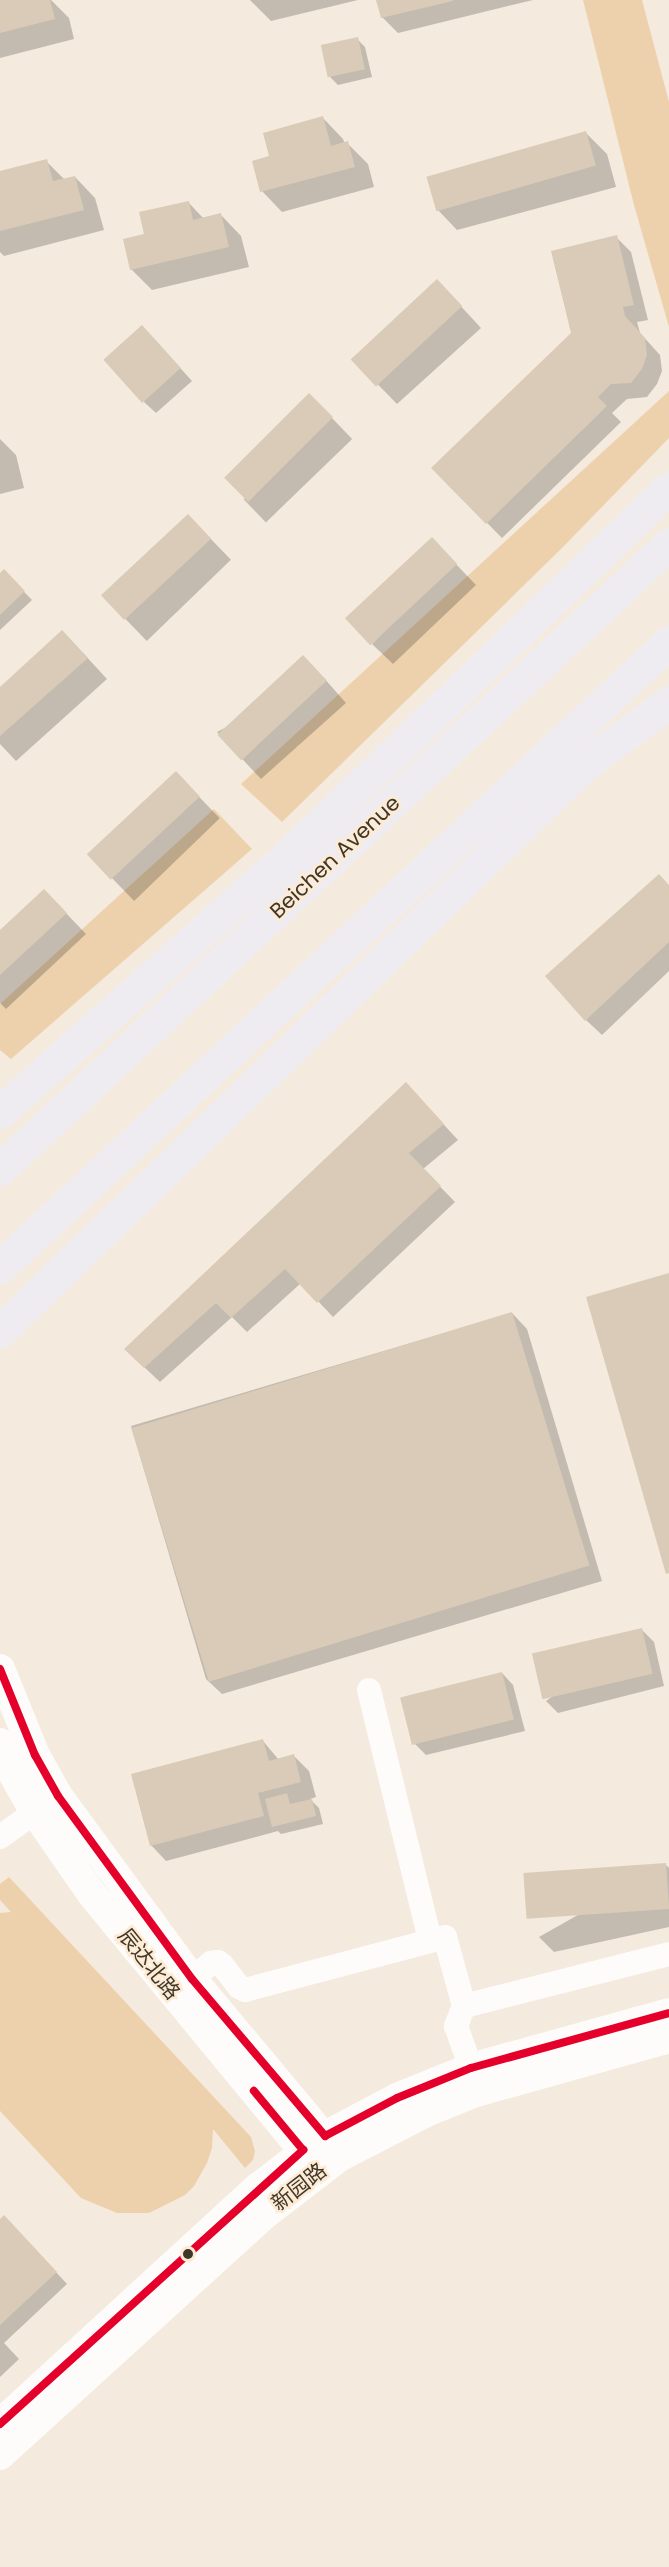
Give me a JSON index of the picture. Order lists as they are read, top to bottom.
{
  "streets": {
    "main road": ["Beichen Avenue"],
    "street": ["辰达北路", "新园路"]
  },
  "crossings": [
    ["辰达北路", "新园路"]
  ]
}
